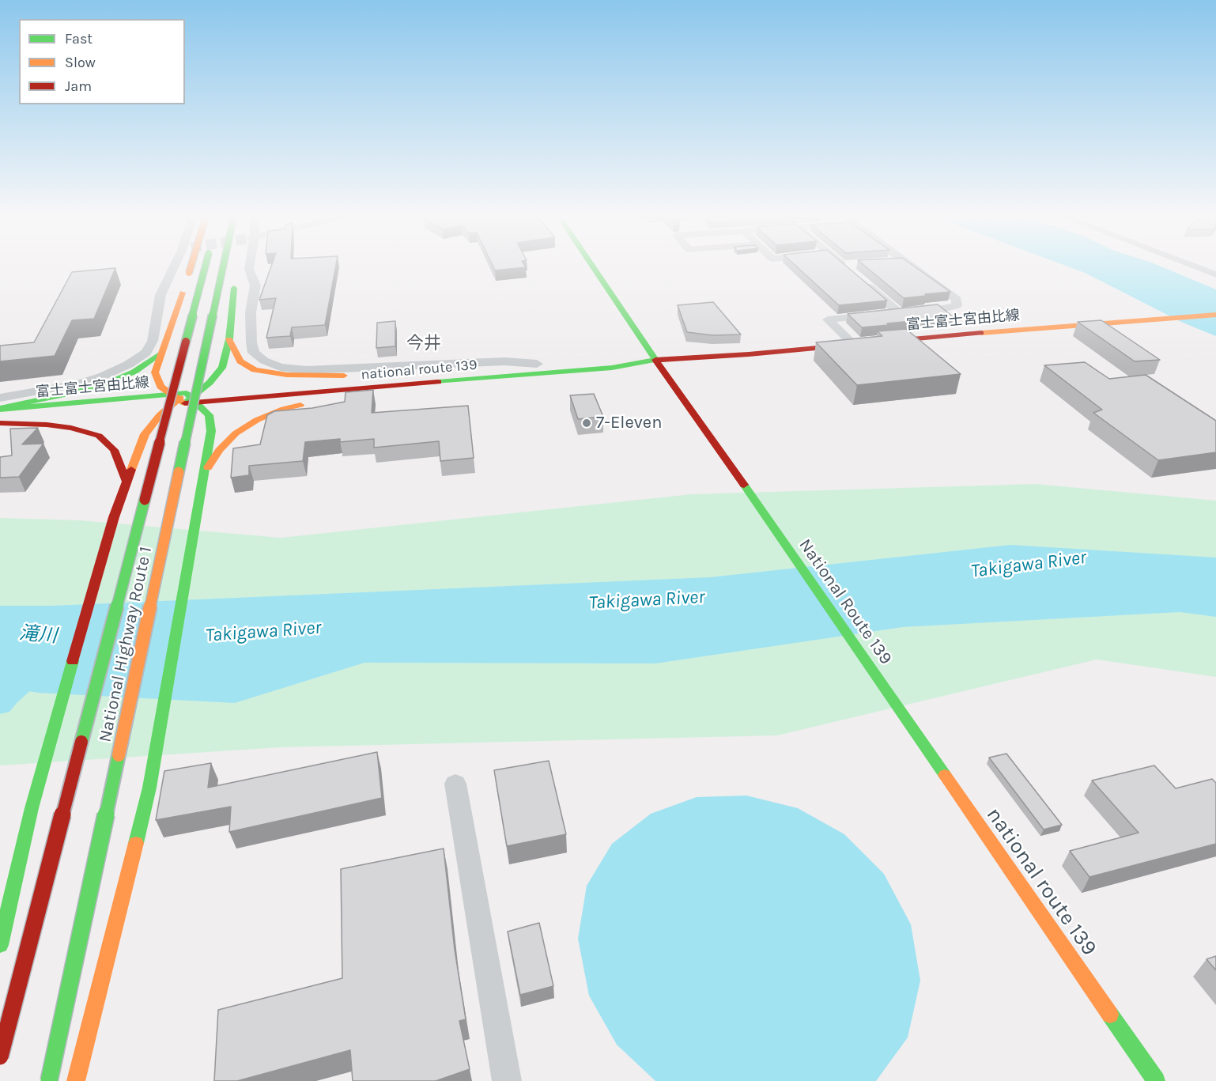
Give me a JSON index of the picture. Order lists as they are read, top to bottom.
{
  "streets": {
    "main road": [
      "富士富士宮由比線",
      "national route 139",
      "National Route 139",
      "National Highway Route 1"
    ]
  },
  "crossings": [
    ["富士富士宮由比線", "national route 139"],
    ["富士富士宮由比線", "National Route 139"],
    ["national route 139", "National Route 139"]
  ],
  "districts": ["今井"],
  "water": ["Takigawa River", "滝川"],
  "places": ["7-Eleven"],
  "legend": ["Fast", "Slow", "Jam"]
}
